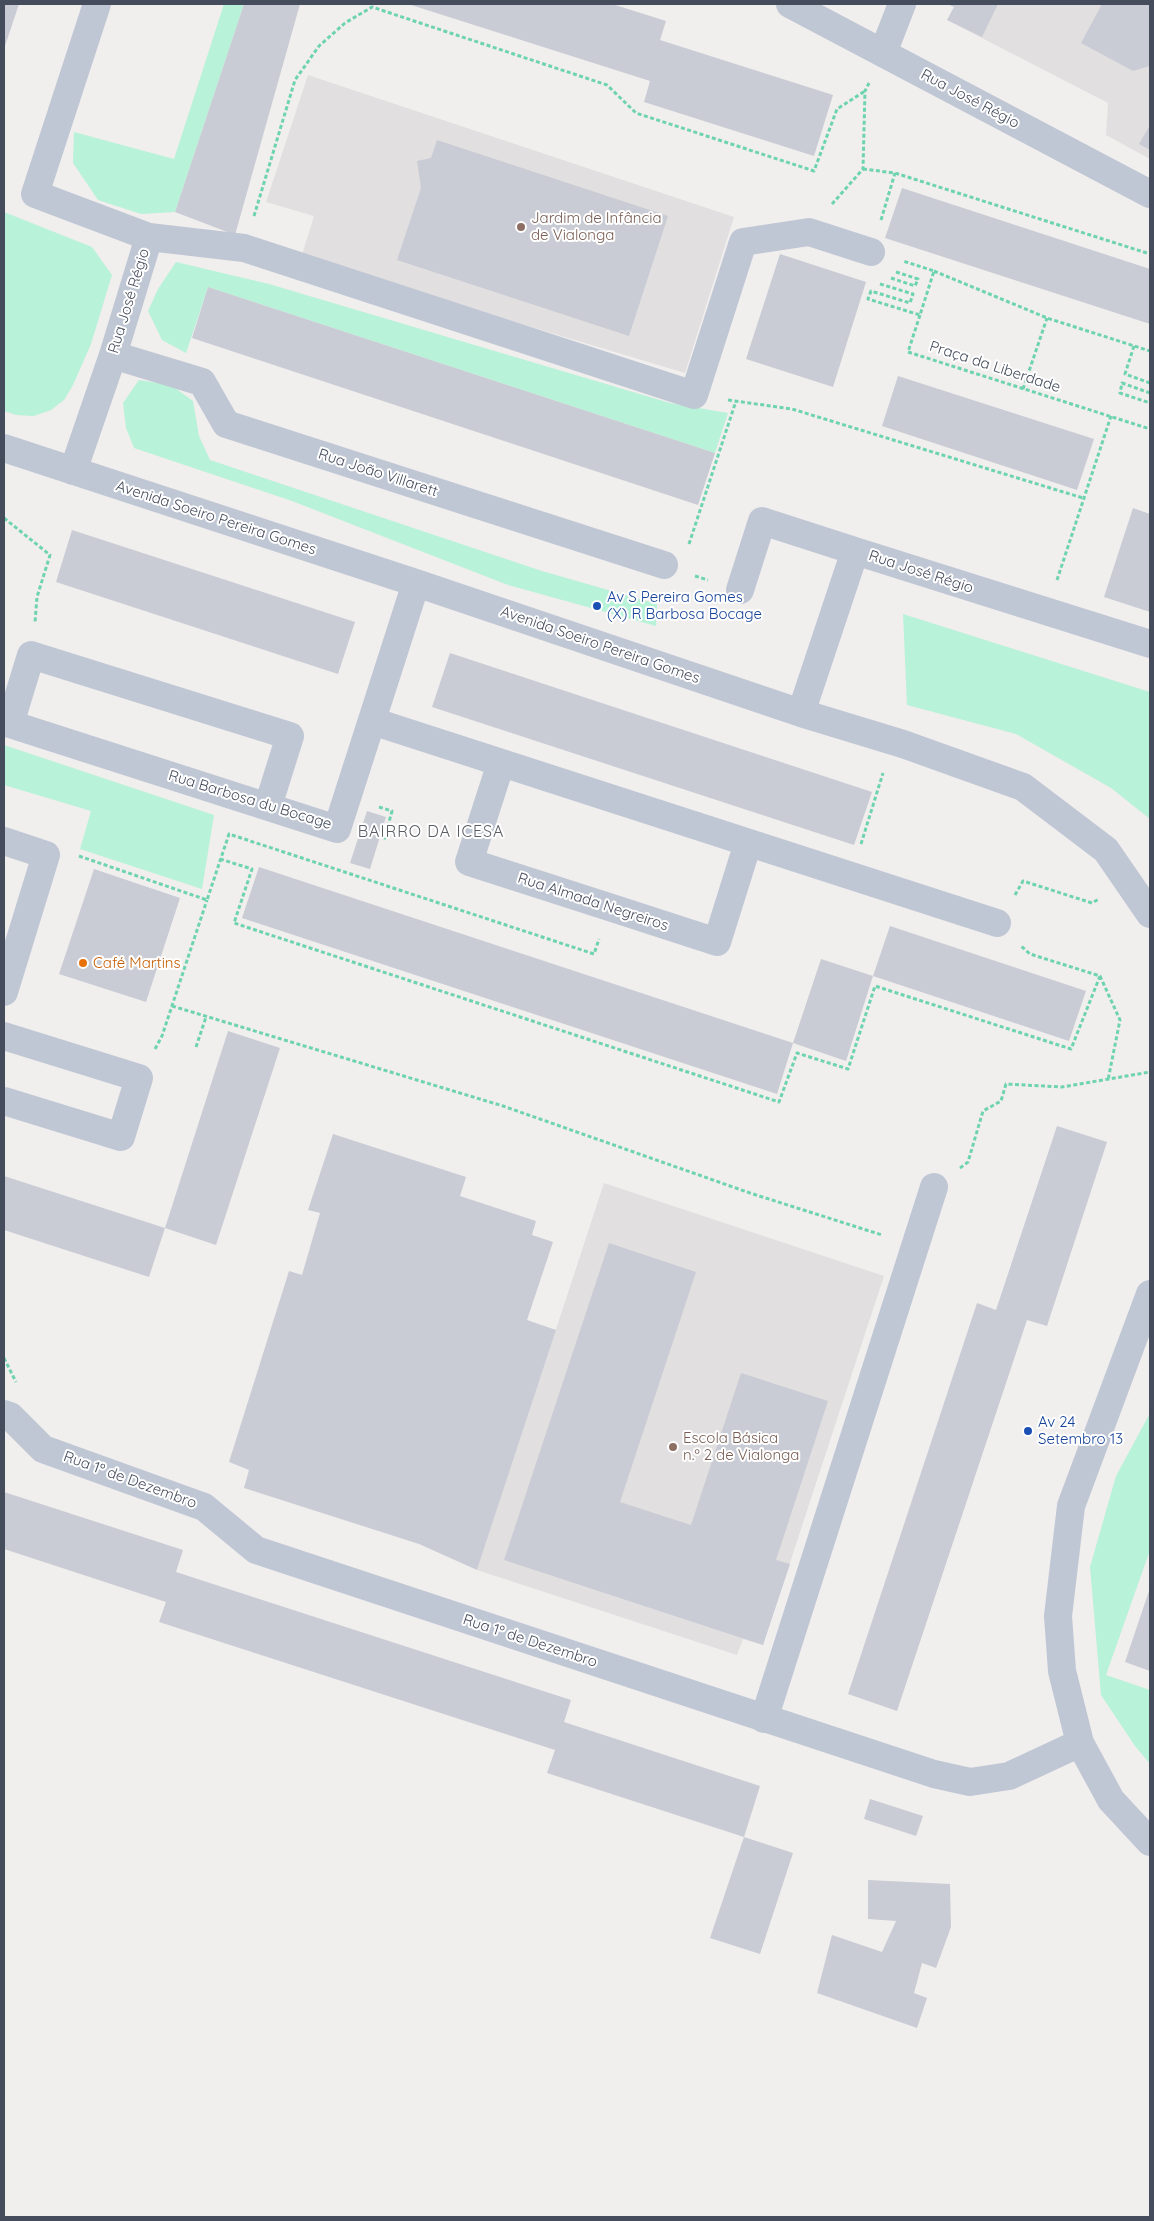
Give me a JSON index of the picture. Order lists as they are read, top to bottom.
{
  "streets": {
    "street": [
      "Rua José Régio",
      "Rua João Villarett",
      "Avenida Soeiro Pereira Gomes",
      "Rua Barbosa du Bocage",
      "Rua Almada Negreiros",
      "Rua 1º de Dezembro"
    ],
    "path": ["Praça da Liberdade"]
  },
  "crossings": [
    ["Rua José Régio", "Rua João Villarett"],
    ["Rua José Régio", "Avenida Soeiro Pereira Gomes"],
    ["Avenida Soeiro Pereira Gomes", "Rua Barbosa du Bocage"]
  ],
  "districts": ["BAIRRO DA ICESA"],
  "places": [
    "Jardim de Infância de Vialonga",
    "Av S Pereira Gomes (X) R Barbosa Bocage",
    "Café Martins",
    "Av 24 Setembro 13",
    "Escola Básica n.º 2 de Vialonga"
  ]
}
